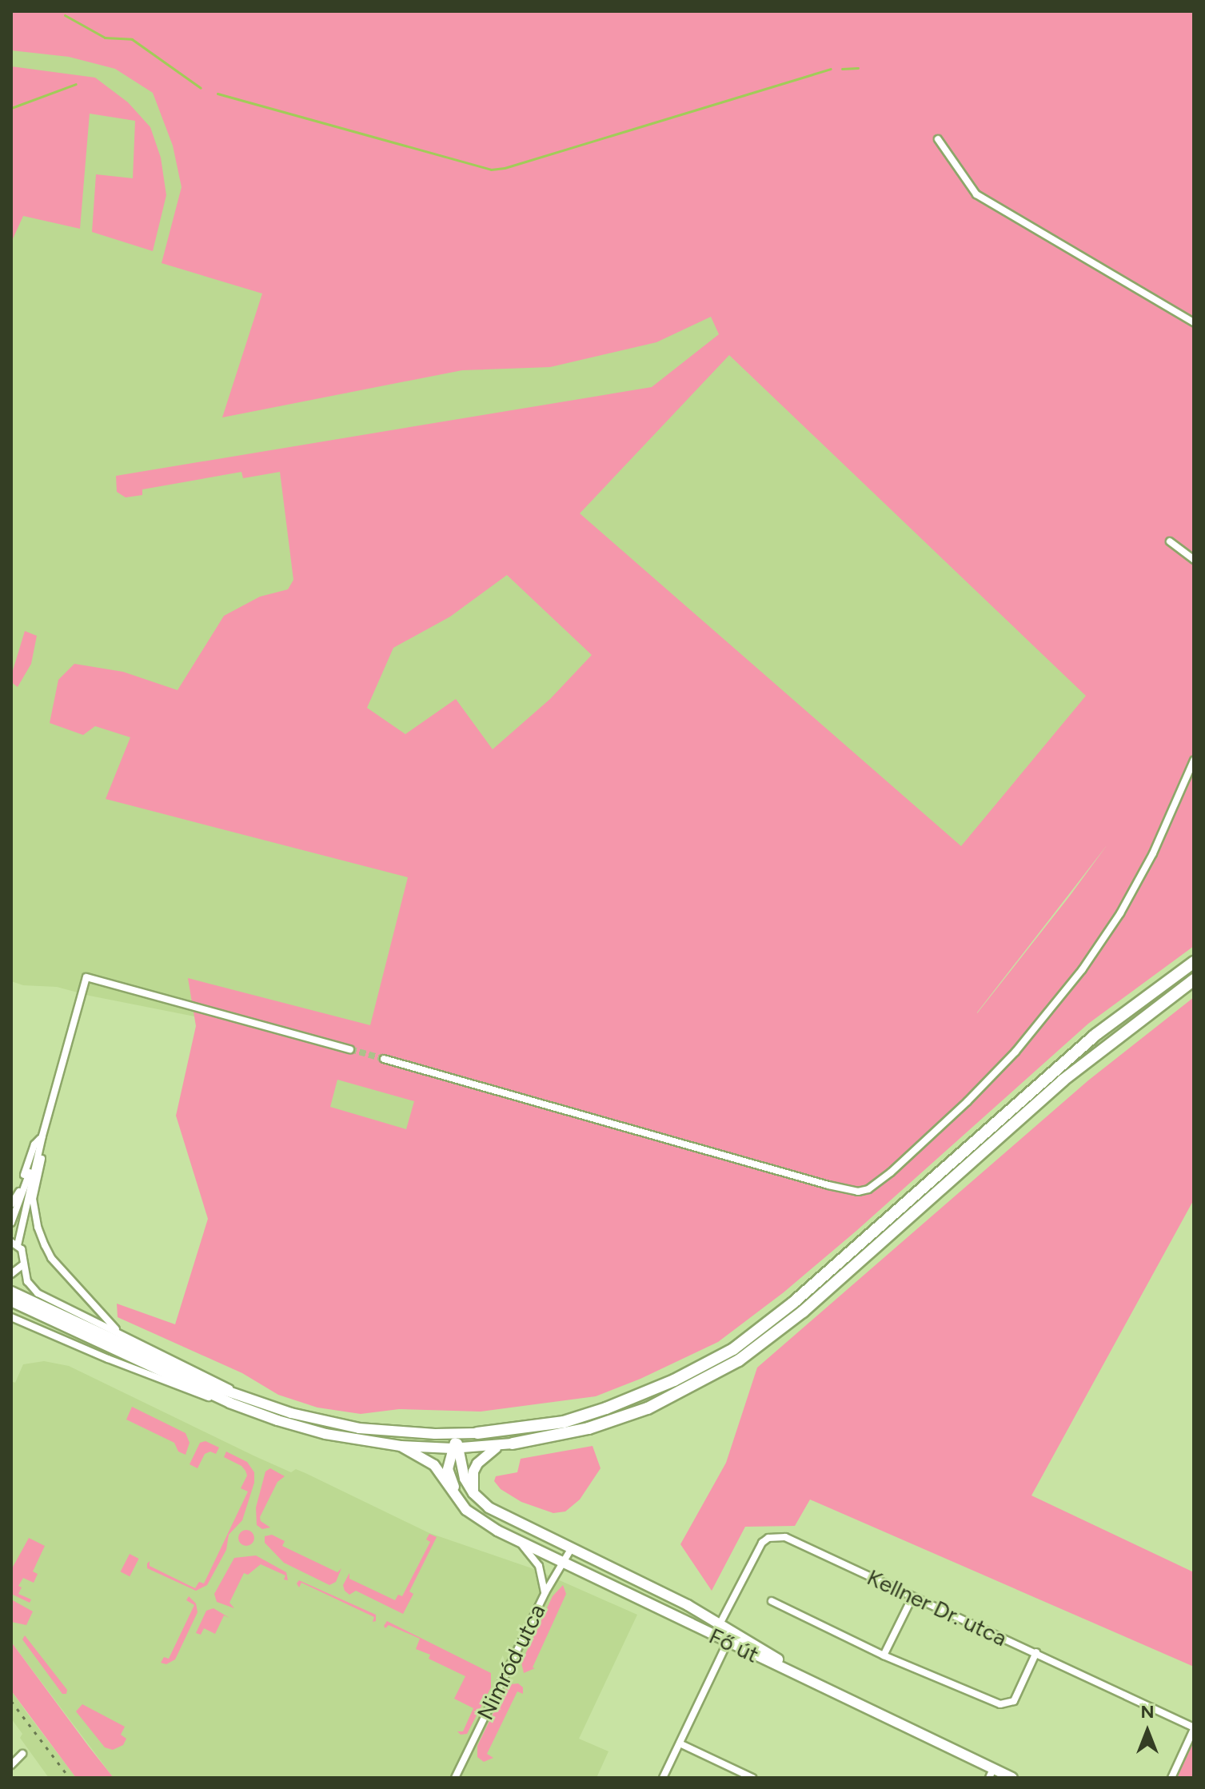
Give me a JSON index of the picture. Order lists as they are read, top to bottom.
{
  "streets": {
    "main road": ["Fő út"],
    "street": ["Kellner Dr. utca", "Nimród utca"]
  },
  "crossings": [
    ["Fő út", "Nimród utca"]
  ],
  "north": "top"
}
